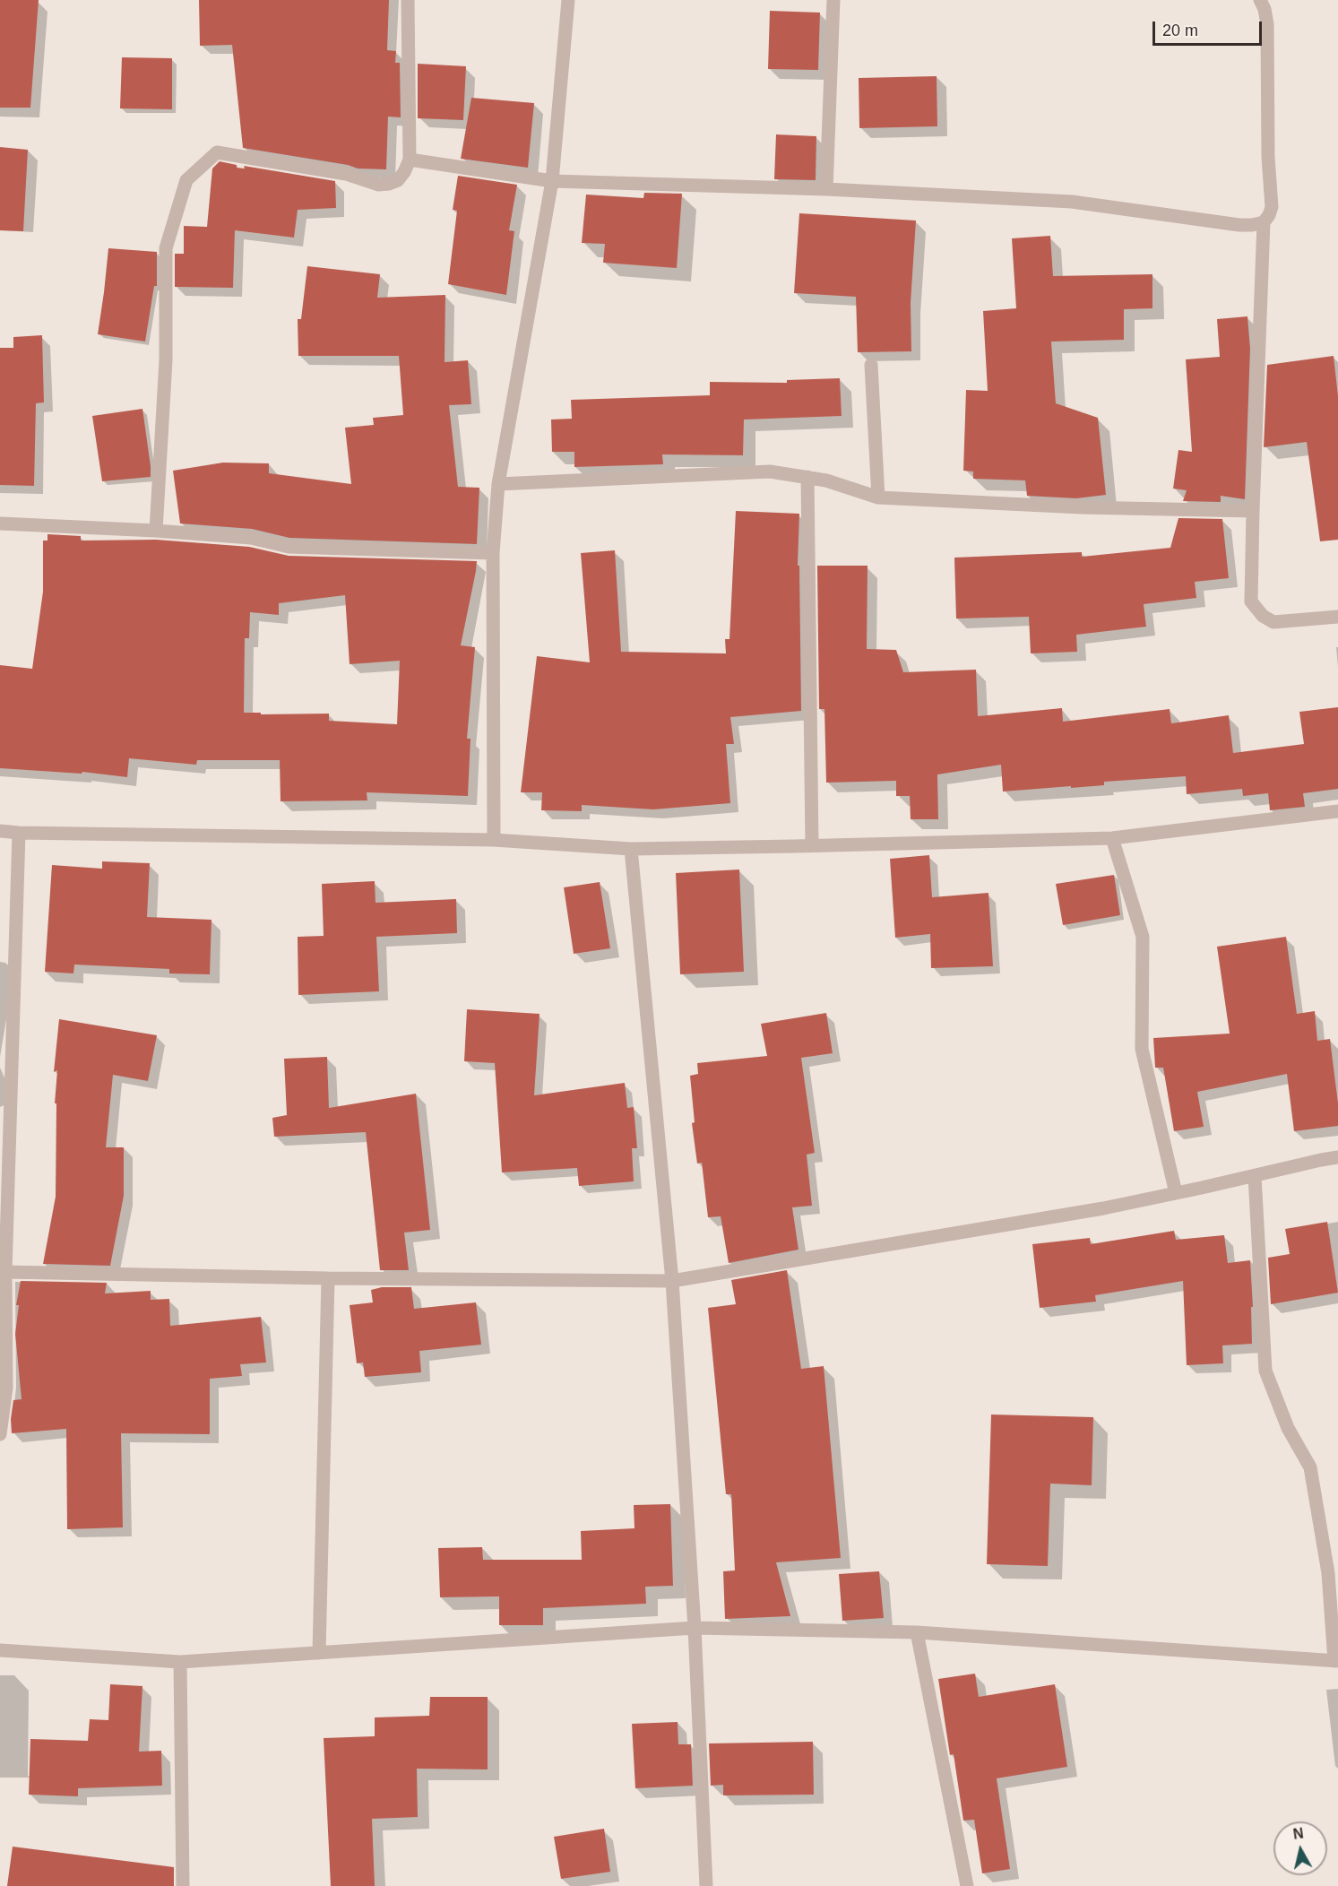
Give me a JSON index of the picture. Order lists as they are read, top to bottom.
{
  "scale_bar": "20 m",
  "north": "top"
}
